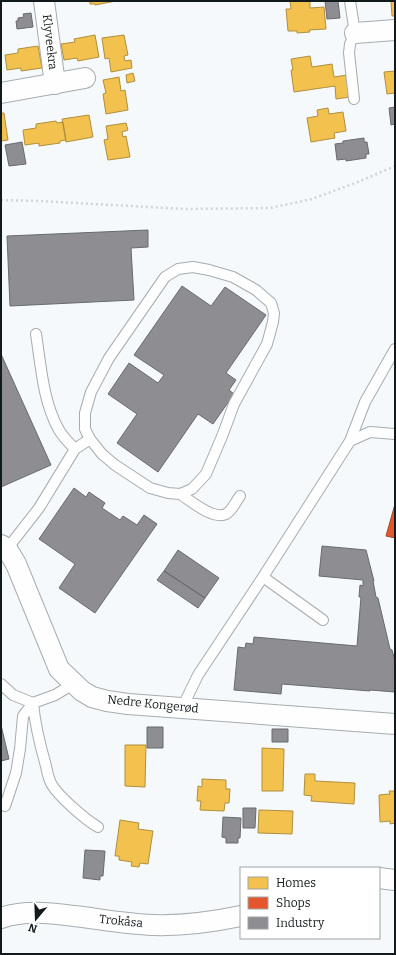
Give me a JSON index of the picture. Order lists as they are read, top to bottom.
{
  "streets": {
    "street": ["Klyveekra", "Nedre Kongerød", "Trokåsa"]
  },
  "legend": ["Homes", "Shops", "Industry"],
  "north": "bottom"
}
